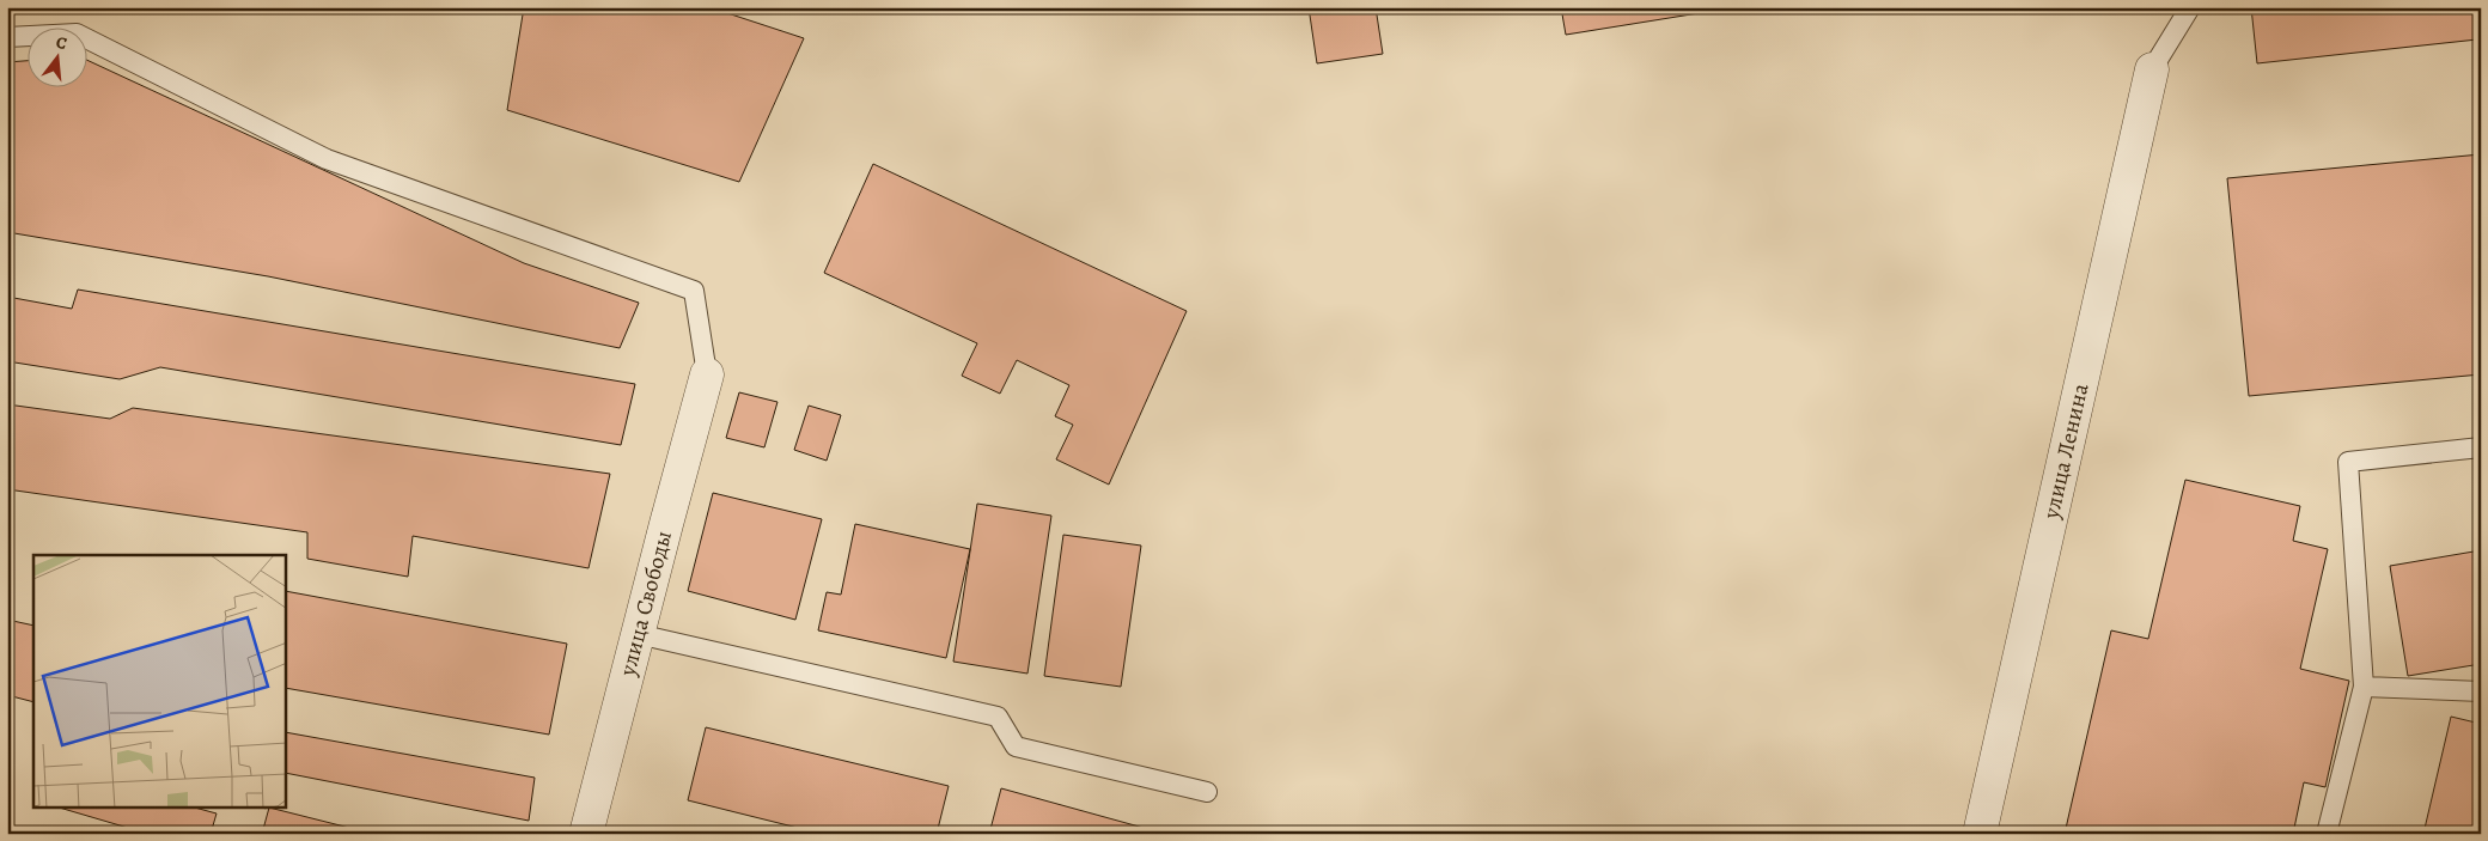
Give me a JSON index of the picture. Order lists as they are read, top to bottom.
{
  "streets": {
    "street": ["улица Ленина", "улица Свободы"]
  },
  "north": "top"
}
